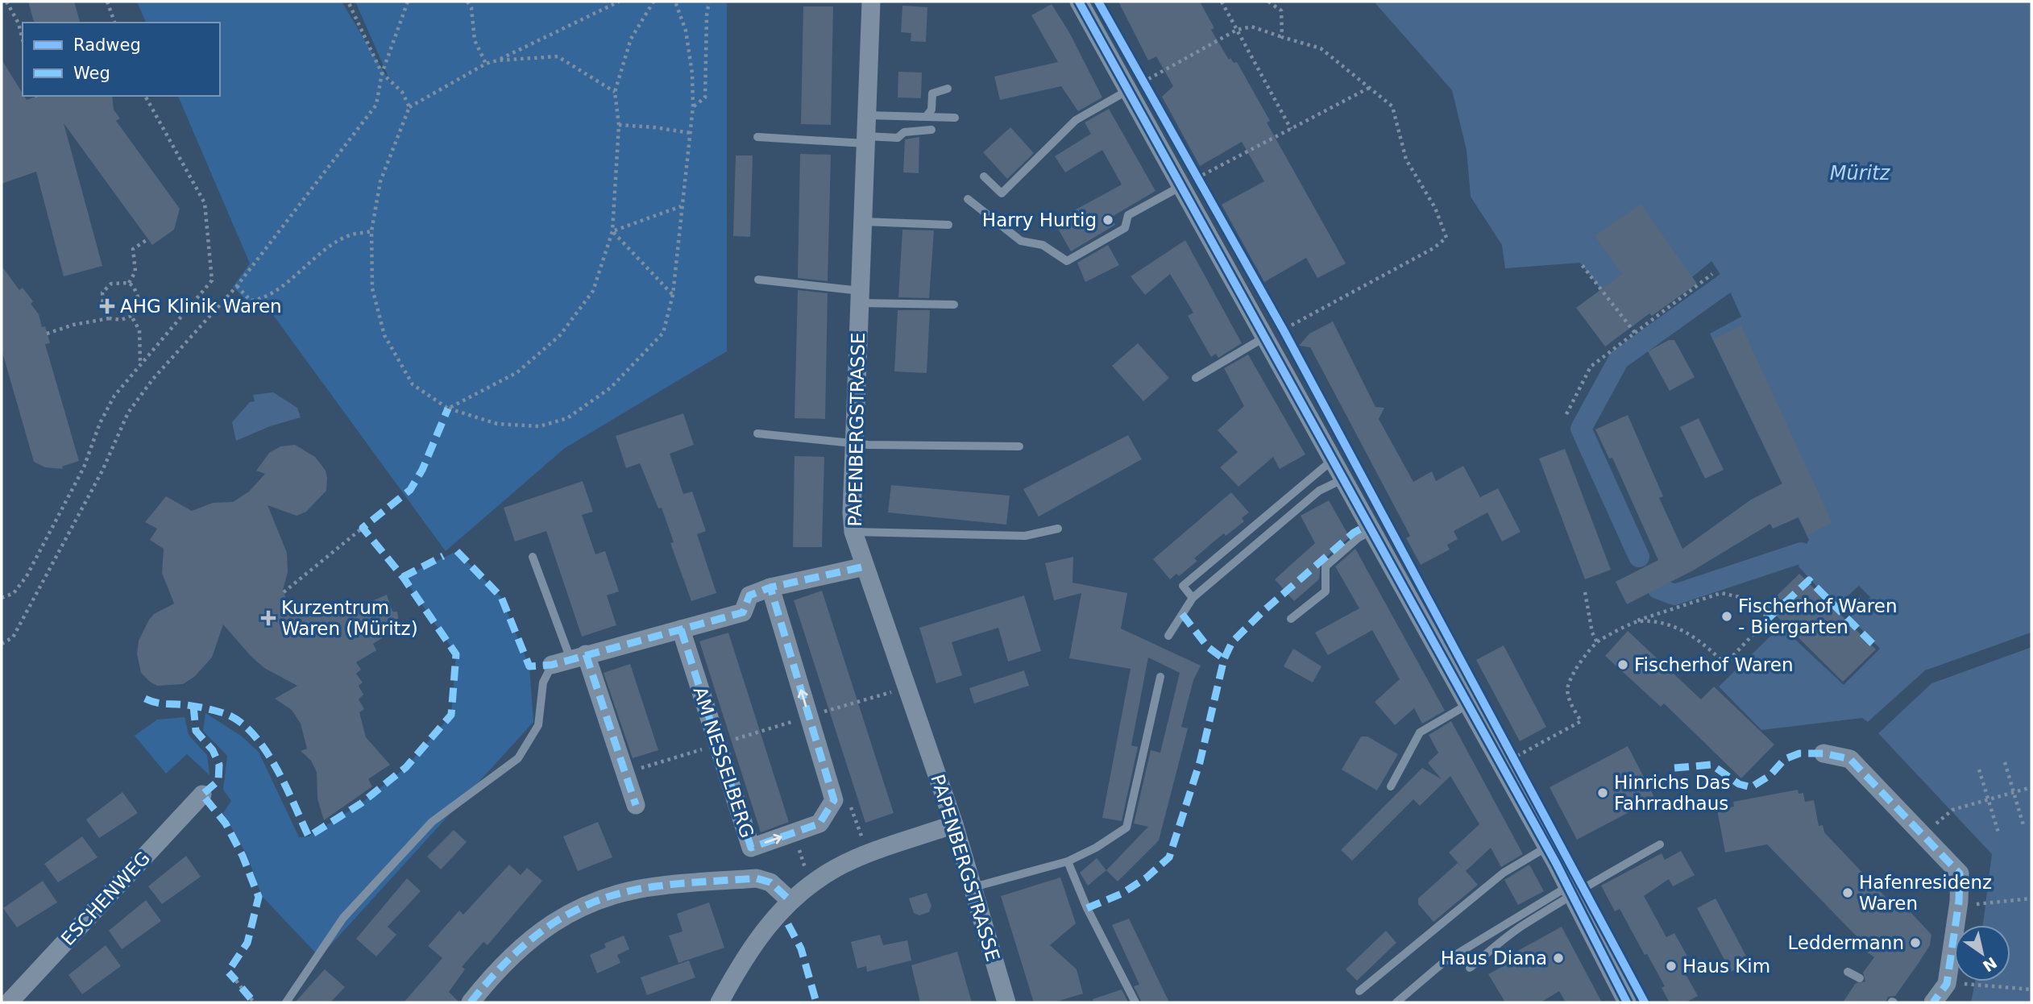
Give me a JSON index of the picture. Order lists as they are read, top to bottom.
{
  "streets": {
    "street": ["PAPENBERGSTRASSE", "AM NESSELBERG", "ESCHENWEG"]
  },
  "water": ["Müritz"],
  "places": {
    "other": [
      "Harry Hurtig",
      "Fischerhof Waren - Biergarten",
      "Fischerhof Waren",
      "Hinrichs Das Fahrradhaus",
      "Hafenresidenz Waren",
      "Leddermann",
      "Haus Diana",
      "Haus Kim"
    ],
    "health": ["AHG Klinik Waren", "Kurzentrum Waren (Müritz)"]
  },
  "legend": ["Radweg", "Weg"],
  "north": "bottom right"
}
